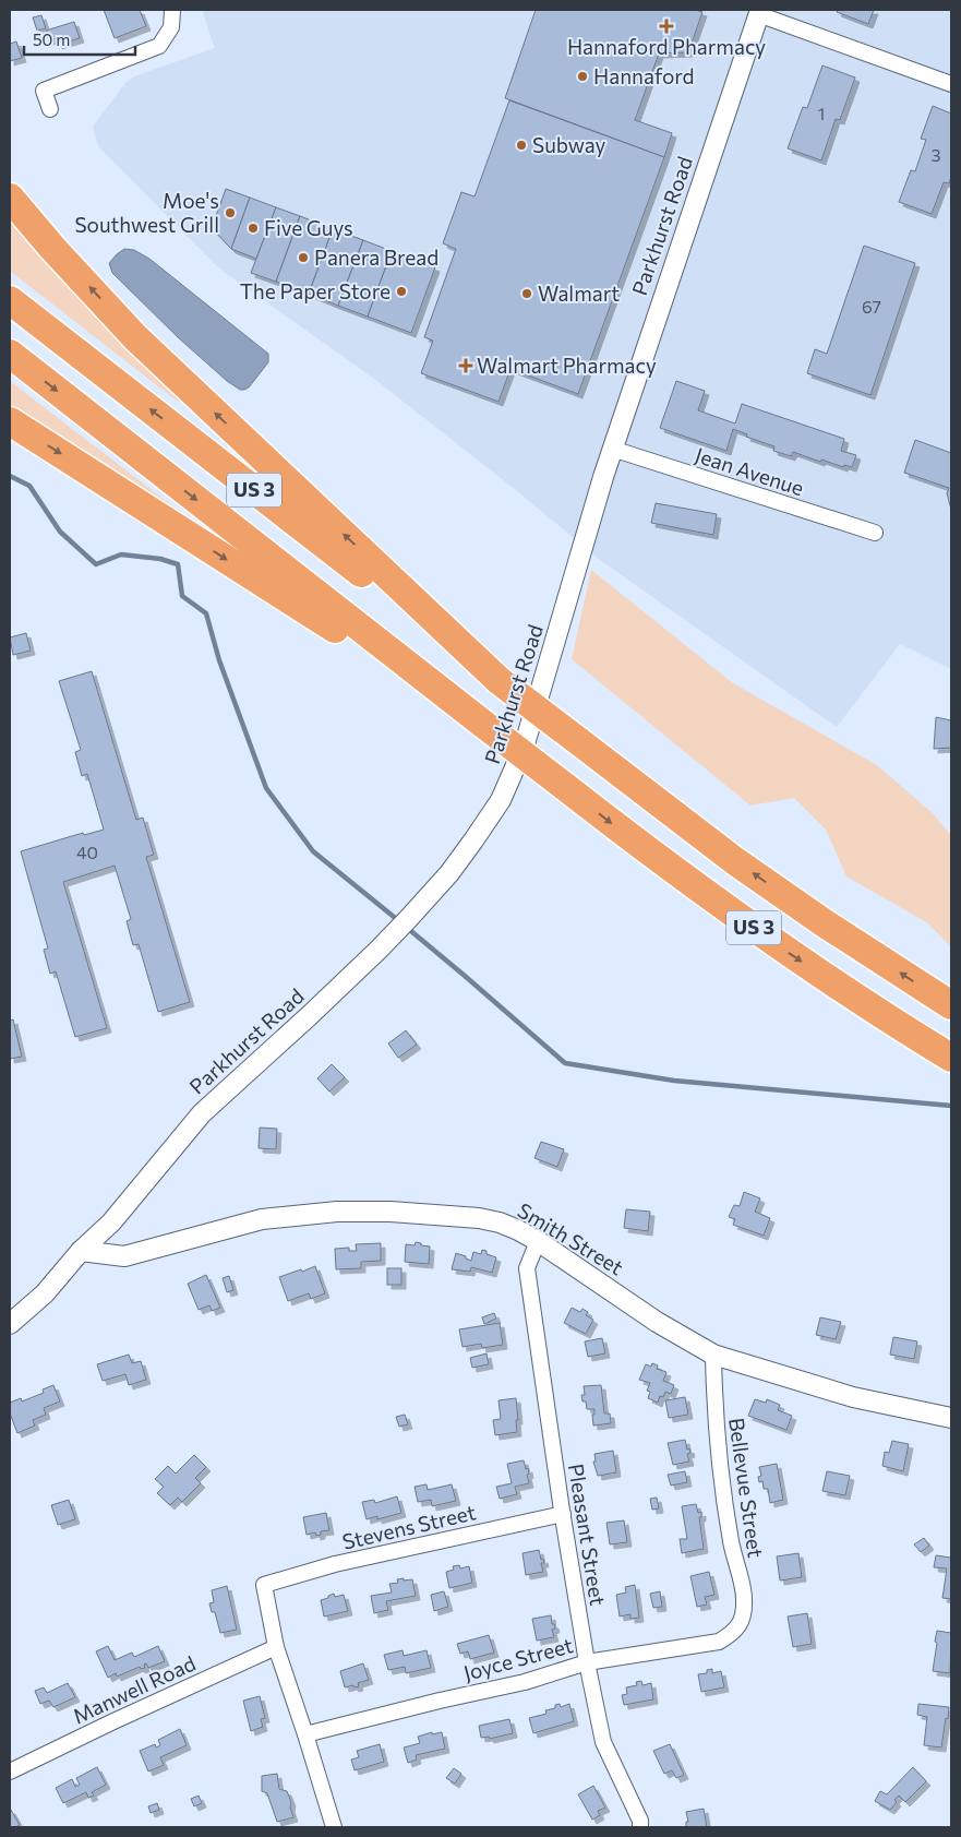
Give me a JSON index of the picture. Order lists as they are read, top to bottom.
{
  "streets": {
    "highway": ["US 3"],
    "street": [
      "Parkhurst Road",
      "Jean Avenue",
      "Smith Street",
      "Bellevue Street",
      "Stevens Street",
      "Pleasant Street",
      "Joyce Street",
      "Manwell Road"
    ]
  },
  "crossings": [
    ["Parkhurst Road", "Jean Avenue"],
    ["Parkhurst Road", "Smith Street"],
    ["Smith Street", "Bellevue Street"],
    ["Smith Street", "Pleasant Street"],
    ["Bellevue Street", "Joyce Street"],
    ["Stevens Street", "Pleasant Street"],
    ["Stevens Street", "Manwell Road"],
    ["Pleasant Street", "Joyce Street"]
  ],
  "places": {
    "health": ["Hannaford Pharmacy", "Walmart Pharmacy"],
    "other": [
      "Hannaford",
      "Subway",
      "Moe's Southwest Grill",
      "Five Guys",
      "Panera Bread",
      "The Paper Store",
      "Walmart"
    ]
  },
  "house_numbers": [
    "1",
    "3",
    "67",
    "40"
  ],
  "scale_bar": "50 m"
}
